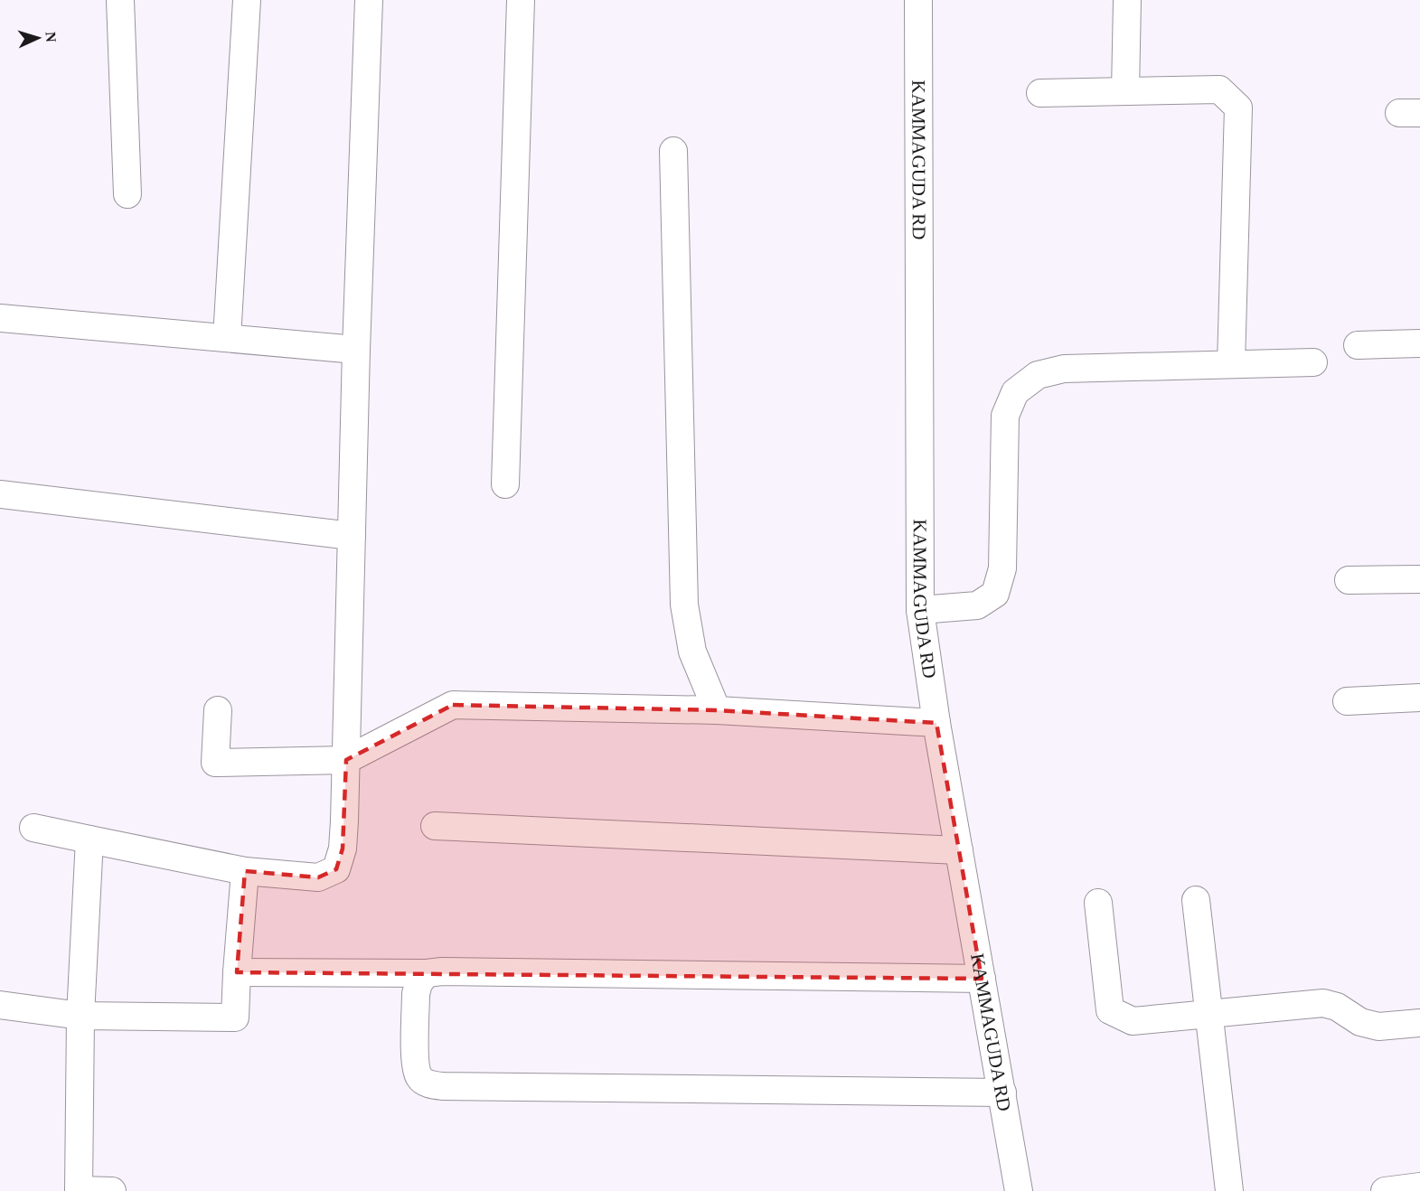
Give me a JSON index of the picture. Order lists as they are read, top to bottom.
{
  "streets": {
    "street": ["KAMMAGUDA RD"]
  },
  "north": "right"
}
